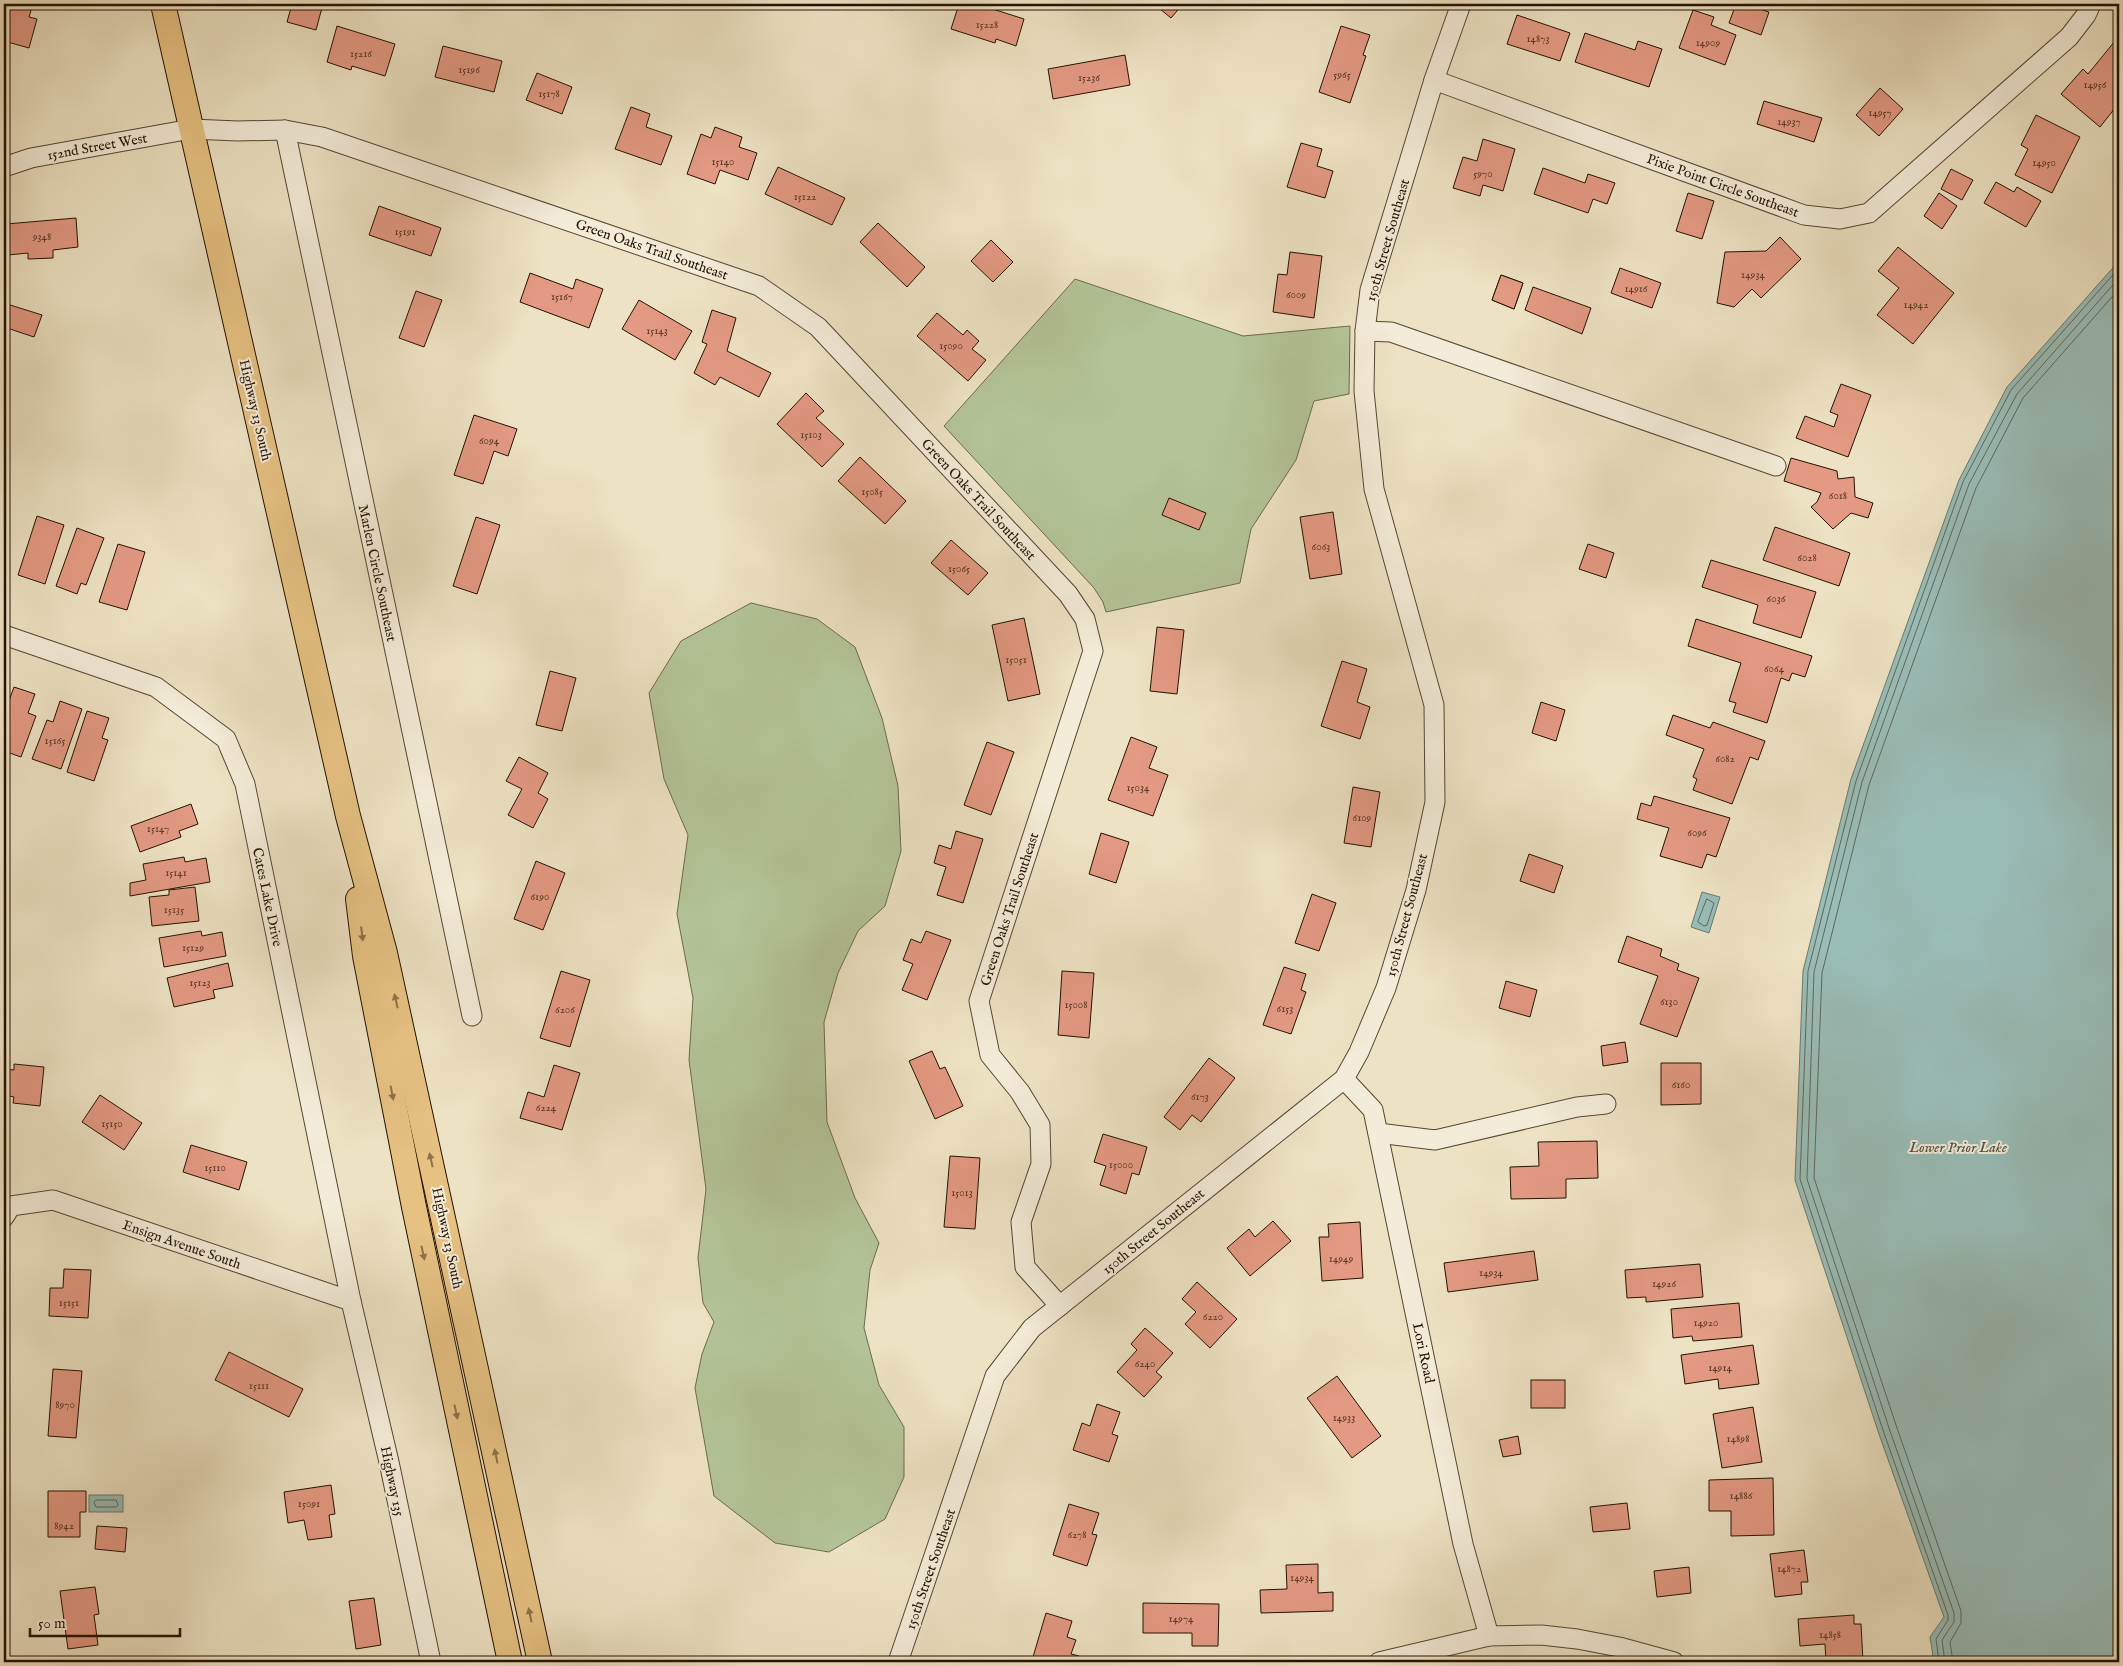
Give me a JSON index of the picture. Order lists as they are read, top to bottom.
{
  "streets": {
    "main road": ["Highway 13 South"],
    "street": [
      "152nd Street West",
      "Pixie Point Circle Southeast",
      "150th Street Southeast",
      "Green Oaks Trail Southeast",
      "Marlen Circle Southeast",
      "Cates Lake Drive",
      "Ensign Avenue South",
      "Lori Road",
      "Highway 135"
    ]
  },
  "crossings": [
    ["152nd Street West", "Green Oaks Trail Southeast"],
    ["152nd Street West", "Highway 13 South"],
    ["Pixie Point Circle Southeast", "150th Street Southeast"],
    ["150th Street Southeast", "Green Oaks Trail Southeast"],
    ["150th Street Southeast", "Lori Road"],
    ["Green Oaks Trail Southeast", "Highway 13 South"],
    ["Green Oaks Trail Southeast", "Marlen Circle Southeast"],
    ["Cates Lake Drive", "Ensign Avenue South"],
    ["Cates Lake Drive", "Highway 135"],
    ["Ensign Avenue South", "Highway 135"]
  ],
  "water": ["Lower Prior Lake"],
  "house_numbers": [
    "15228",
    "14873",
    "14909",
    "15216",
    "15196",
    "5965",
    "15236",
    "14956",
    "15178",
    "14957",
    "14937",
    "15140",
    "14950",
    "5970",
    "15122",
    "15191",
    "9348",
    "14934",
    "14916",
    "6009",
    "15167",
    "14942",
    "15143",
    "15090",
    "15103",
    "6094",
    "15085",
    "6018",
    "6063",
    "6028",
    "15065",
    "6036",
    "15051",
    "6064",
    "15165",
    "6082",
    "15034",
    "6109",
    "15147",
    "6096",
    "15141",
    "6190",
    "15135",
    "15129",
    "15123",
    "6130",
    "15008",
    "6153",
    "6206",
    "6160",
    "6173",
    "6224",
    "15150",
    "15000",
    "15110",
    "15013",
    "14949",
    "14934",
    "14926",
    "15151",
    "6220",
    "14920",
    "6240",
    "14914",
    "15111",
    "8970",
    "14933",
    "14898",
    "14886",
    "15091",
    "8942",
    "6278",
    "14872",
    "14934",
    "14974",
    "14858"
  ],
  "scale_bar": "50 m"
}
